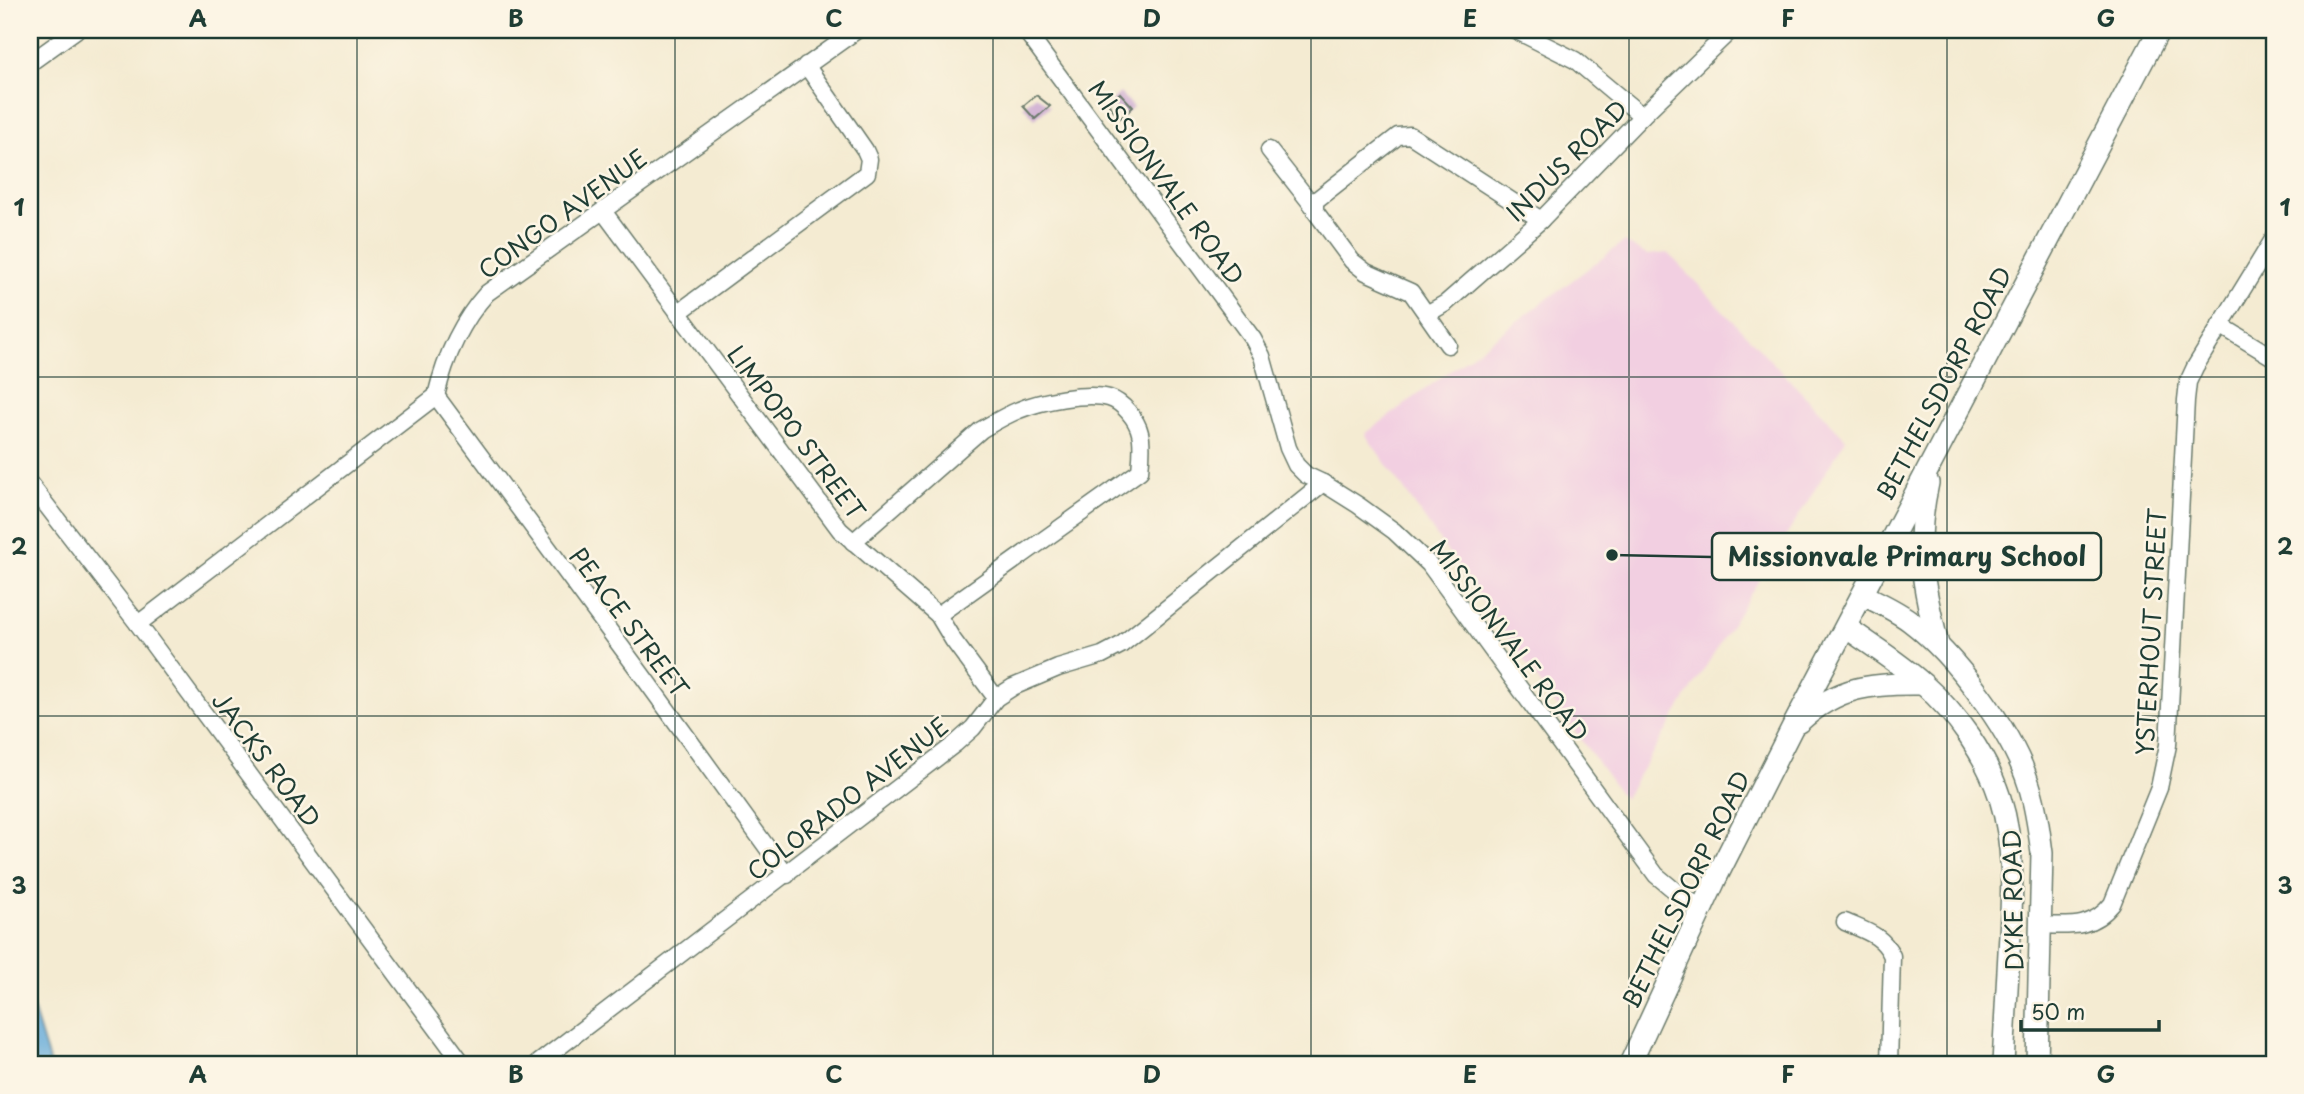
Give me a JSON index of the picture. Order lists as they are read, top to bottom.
{
  "streets": {
    "main road": ["BETHELSDORP ROAD", "DYKE ROAD"],
    "street": [
      "INDUS ROAD",
      "MISSIONVALE ROAD",
      "CONGO AVENUE",
      "LIMPOPO STREET",
      "PEACE STREET",
      "YSTERHOUT STREET",
      "JACKS ROAD",
      "COLORADO AVENUE"
    ]
  },
  "crossings": [
    ["MISSIONVALE ROAD", "BETHELSDORP ROAD"],
    ["MISSIONVALE ROAD", "COLORADO AVENUE"],
    ["CONGO AVENUE", "LIMPOPO STREET"],
    ["CONGO AVENUE", "PEACE STREET"],
    ["BETHELSDORP ROAD", "DYKE ROAD"],
    ["LIMPOPO STREET", "COLORADO AVENUE"],
    ["PEACE STREET", "COLORADO AVENUE"],
    ["YSTERHOUT STREET", "DYKE ROAD"]
  ],
  "places": ["Missionvale Primary School"],
  "scale_bar": "50 m",
  "grid": {
    "columns": [
      "A",
      "B",
      "C",
      "D",
      "E",
      "F",
      "G"
    ],
    "rows": ["1", "2", "3"]
  }
}
